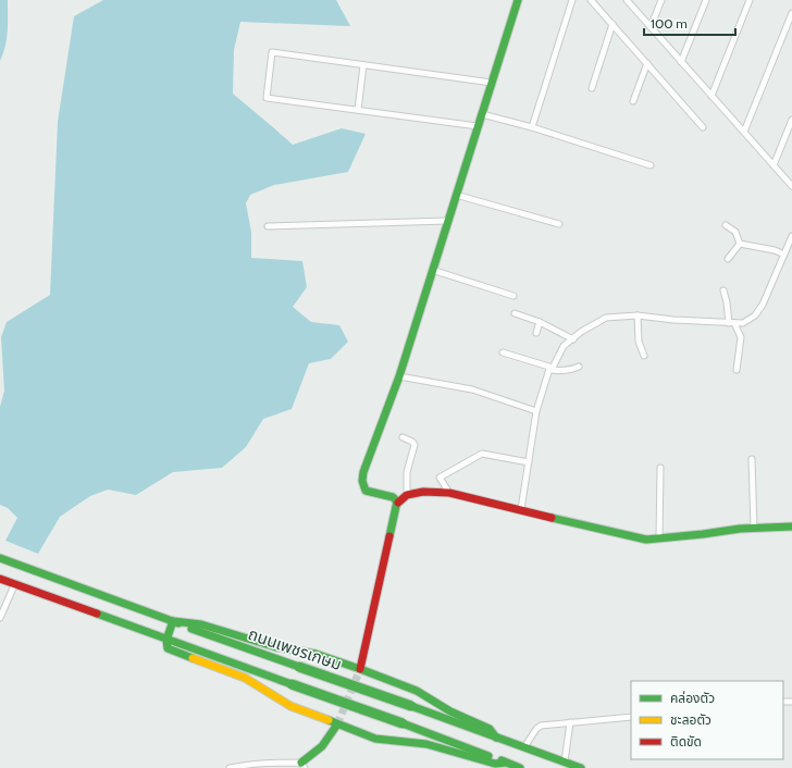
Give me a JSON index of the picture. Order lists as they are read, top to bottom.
{
  "streets": {
    "main road": ["ถนนเพชรเกษม"]
  },
  "legend": ["คล่องตัว", "ชะลอตัว", "ติดขัด"],
  "scale_bar": "100 m"
}
